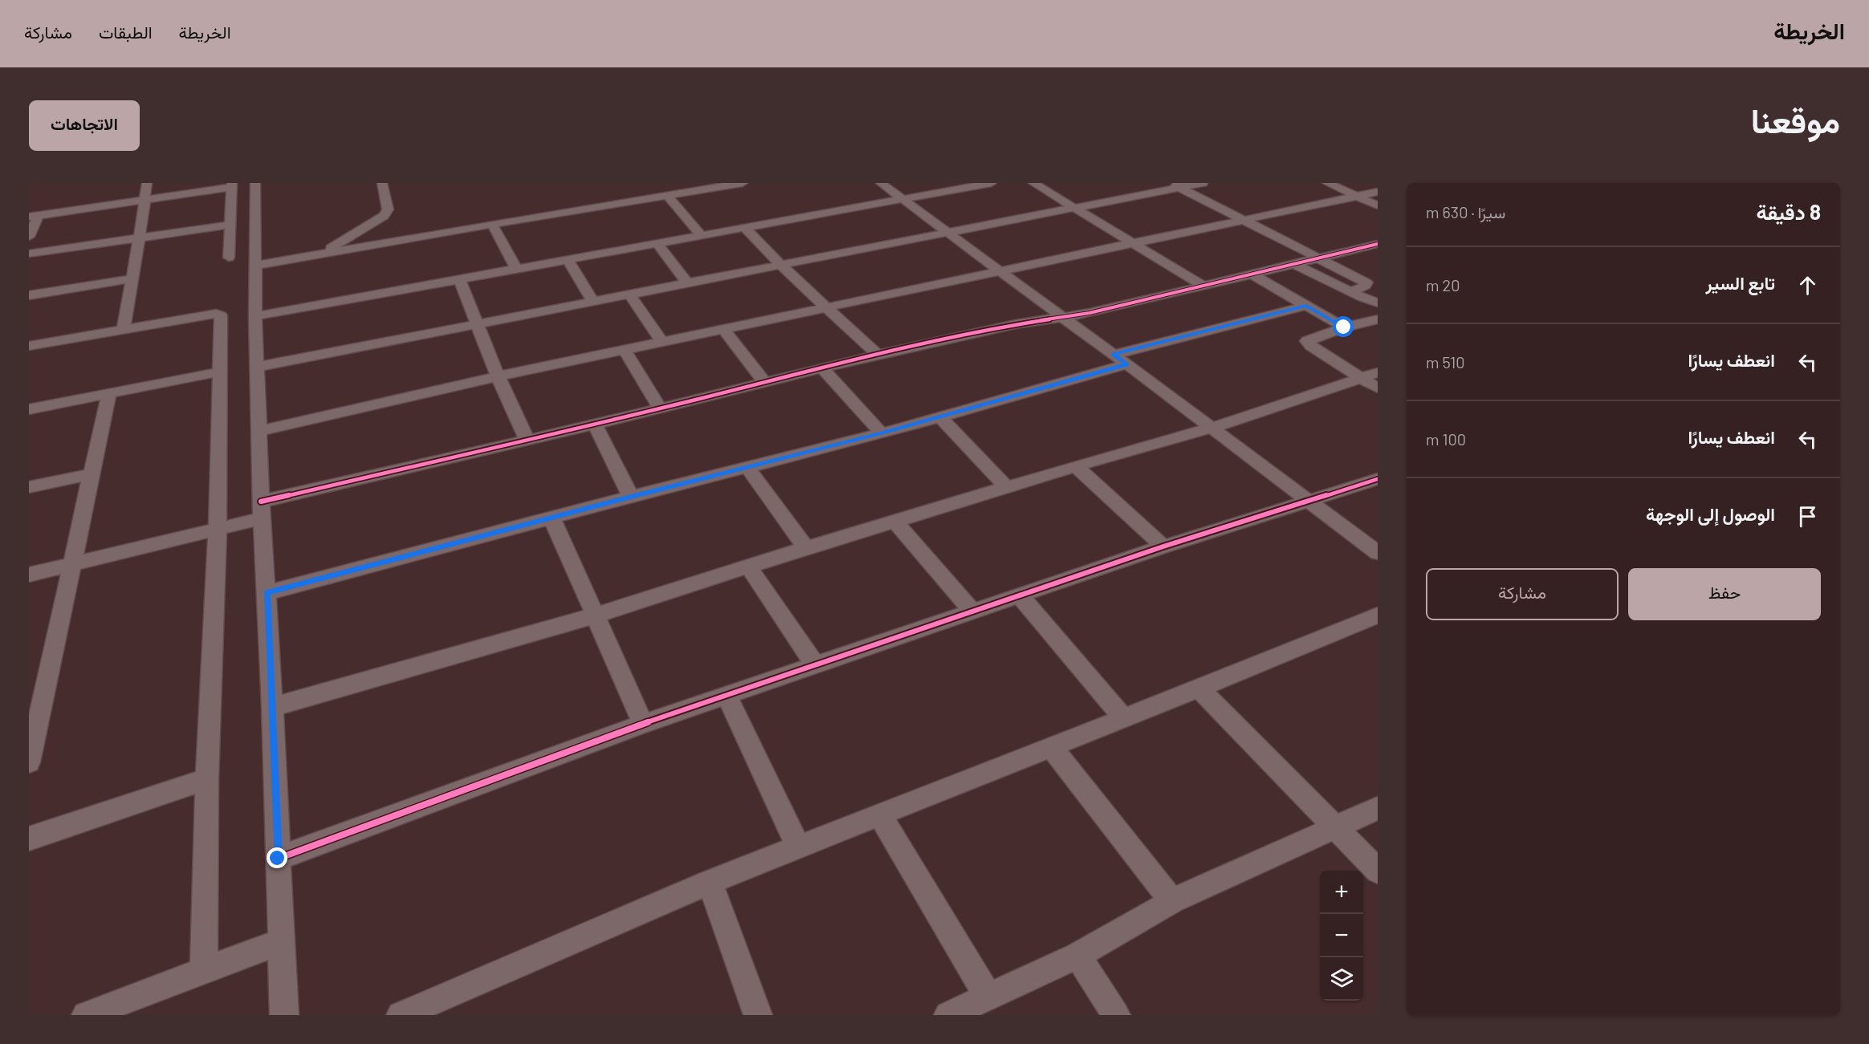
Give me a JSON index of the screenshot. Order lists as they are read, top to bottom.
{
  "page": {
    "header": "الخريطة",
    "nav": ["الخريطة", "الطبقات", "مشاركة"],
    "title": "موقعنا",
    "buttons": [
      "الاتجاهات",
      ["حفظ", "مشاركة"]
    ],
    "heading": ["8 دقيقة", "سيرًا · 630 m"],
    "list": [
      ["تابع السير", "20 m"],
      ["انعطف يسارًا", "510 m"],
      ["انعطف يسارًا", "100 m"],
      "الوصول إلى الوجهة"
    ],
    "map_buttons": ["+", "−"]
  }
}
